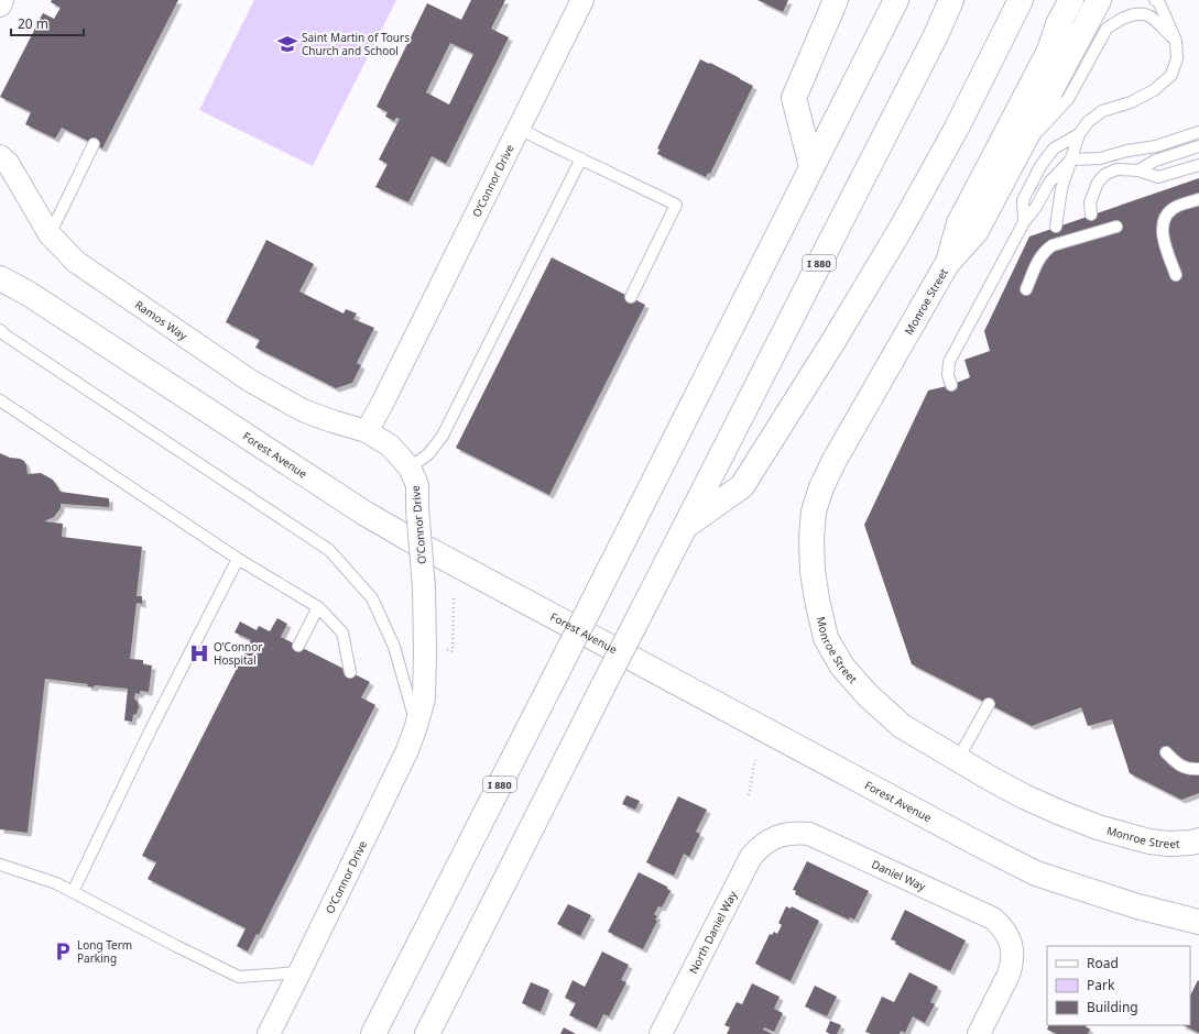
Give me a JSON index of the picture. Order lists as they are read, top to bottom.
{
  "streets": {
    "main road": ["I 880", "Monroe Street", "Forest Avenue"],
    "street": [
      "O’Connor Drive",
      "Ramos Way",
      "Daniel Way",
      "North Daniel Way"
    ]
  },
  "crossings": [
    ["O’Connor Drive", "Ramos Way"],
    ["Daniel Way", "North Daniel Way"]
  ],
  "places": {
    "school or university": ["Saint Martin of Tours Church and School"],
    "hospital": ["O’Connor Hospital"],
    "parking": ["Long Term Parking"]
  },
  "legend": ["Road", "Park", "Building"],
  "scale_bar": "20 m"
}
